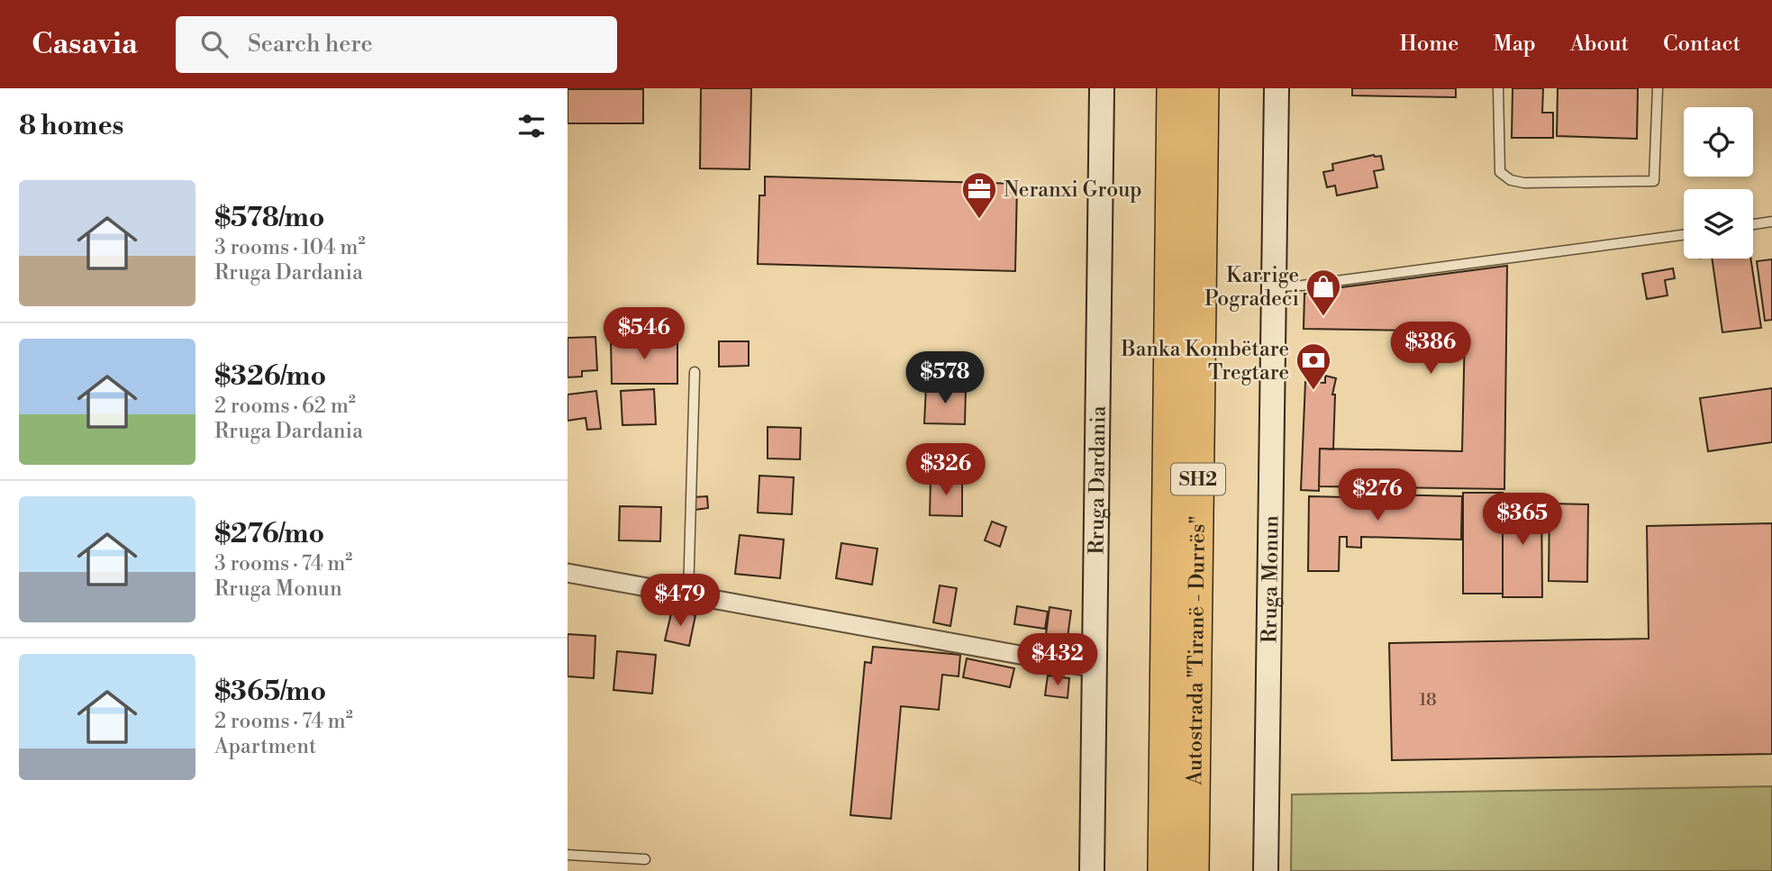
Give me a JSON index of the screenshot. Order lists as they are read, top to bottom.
{
  "streets": {
    "highway": ["SH2", "Autostrada \"Tiranë - Durrës\""],
    "main road": ["Rruga Dardania", "Rruga Monun"]
  },
  "places": {
    "office": ["Neranxi Group"],
    "shop": ["Karrige Pogradeci"],
    "bank": ["Banka Kombëtare Tregtare"]
  },
  "house_numbers": ["18"],
  "page": {
    "header": "Casavia",
    "search": "Search here",
    "nav": [
      "Home",
      "Map",
      "About",
      "Contact"
    ],
    "heading": "8 homes",
    "list": [
      {
        "name": "$578/mo",
        "note": "3 rooms · 104 m² · Rruga Dardania"
      },
      {
        "name": "$326/mo",
        "note": "2 rooms · 62 m² · Rruga Dardania"
      },
      {
        "name": "$276/mo",
        "note": "3 rooms · 74 m² · Rruga Monun"
      },
      {
        "name": "$365/mo",
        "note": "2 rooms · 74 m² · Apartment"
      }
    ],
    "price": [
      "$546",
      "$386",
      "$578",
      "$326",
      "$276",
      "$365",
      "$479",
      "$432"
    ]
  }
}
